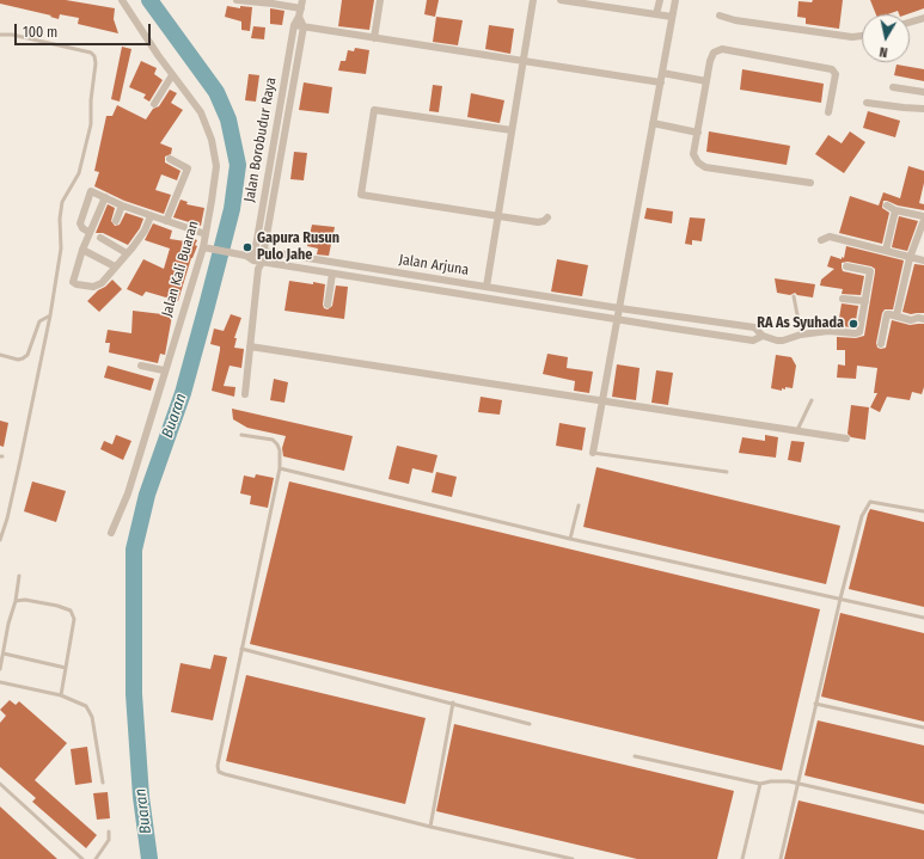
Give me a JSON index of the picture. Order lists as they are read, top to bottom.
{
  "streets": {
    "street": ["Jalan Borobudur Raya", "Jalan Arjuna", "Jalan Kali Buaran"]
  },
  "crossings": [
    ["Jalan Borobudur Raya", "Jalan Arjuna"]
  ],
  "water": ["Buaran"],
  "places": ["Gapura Rusun Pulo Jahe", "RA As Syuhada"],
  "scale_bar": "100 m",
  "north": "bottom"
}
